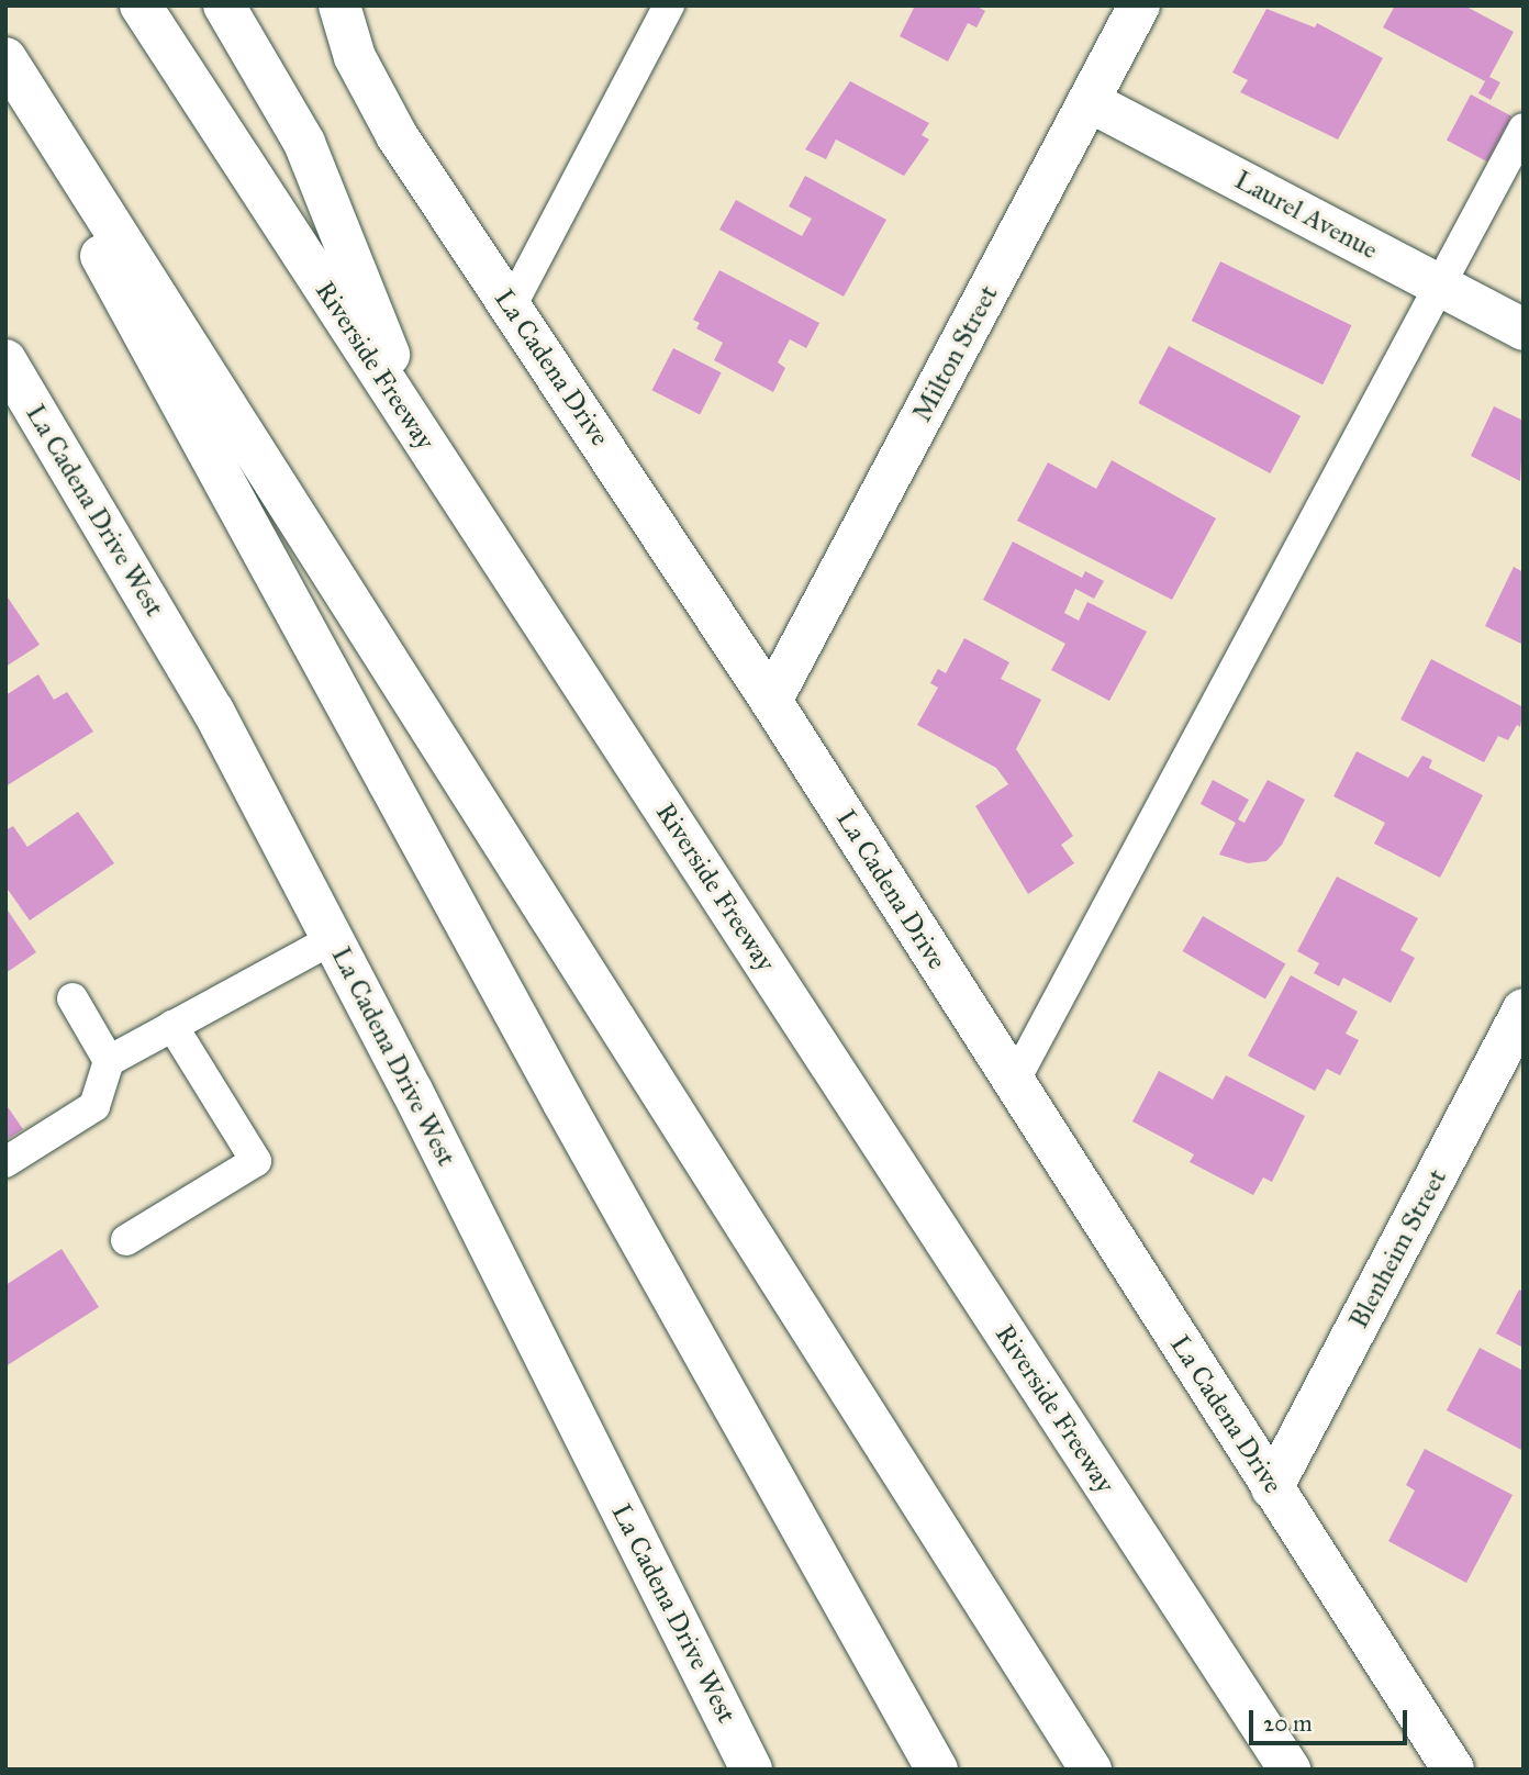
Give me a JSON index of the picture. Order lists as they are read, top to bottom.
{
  "streets": {
    "main road": [
      "Laurel Avenue",
      "Milton Street",
      "Riverside Freeway",
      "La Cadena Drive",
      "La Cadena Drive West",
      "Blenheim Street"
    ]
  },
  "crossings": [
    ["Laurel Avenue", "Milton Street"],
    ["Milton Street", "La Cadena Drive"],
    ["La Cadena Drive", "Blenheim Street"]
  ],
  "scale_bar": "20 m"
}
